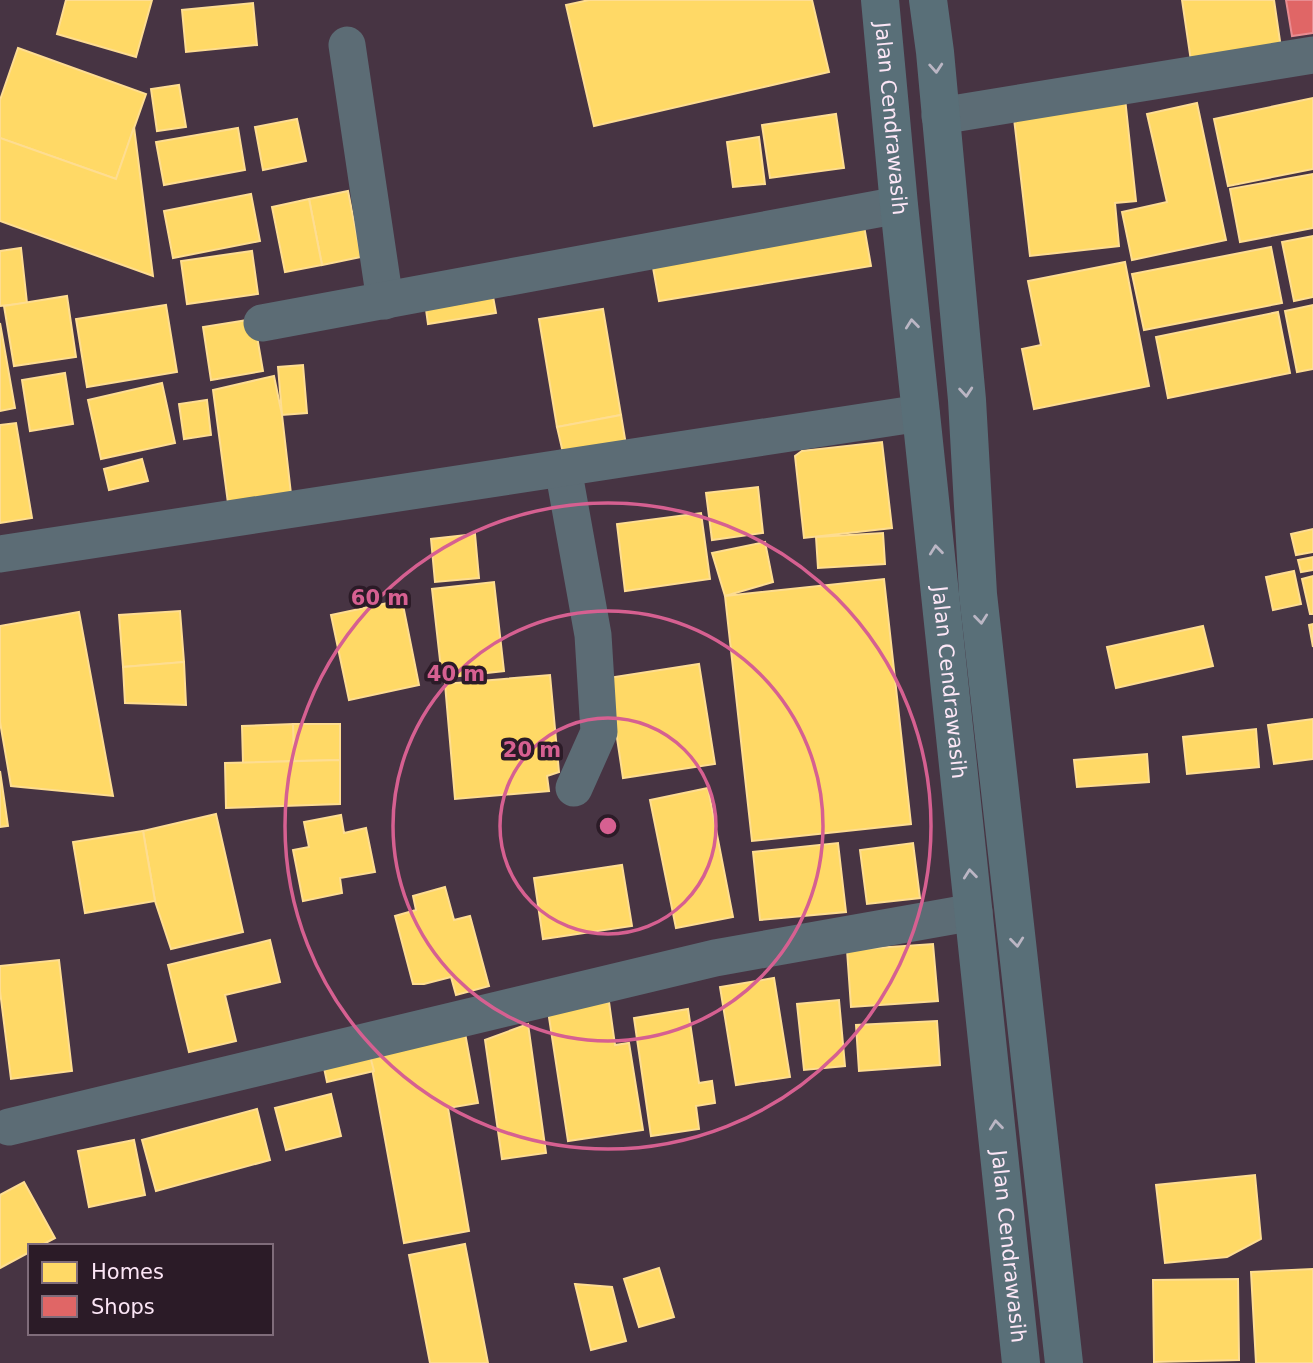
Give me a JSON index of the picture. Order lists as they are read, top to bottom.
{
  "streets": {
    "main road": ["Jalan Cendrawasih"]
  },
  "legend": ["Homes", "Shops"],
  "rings": ["60 m", "40 m", "20 m"]
}
